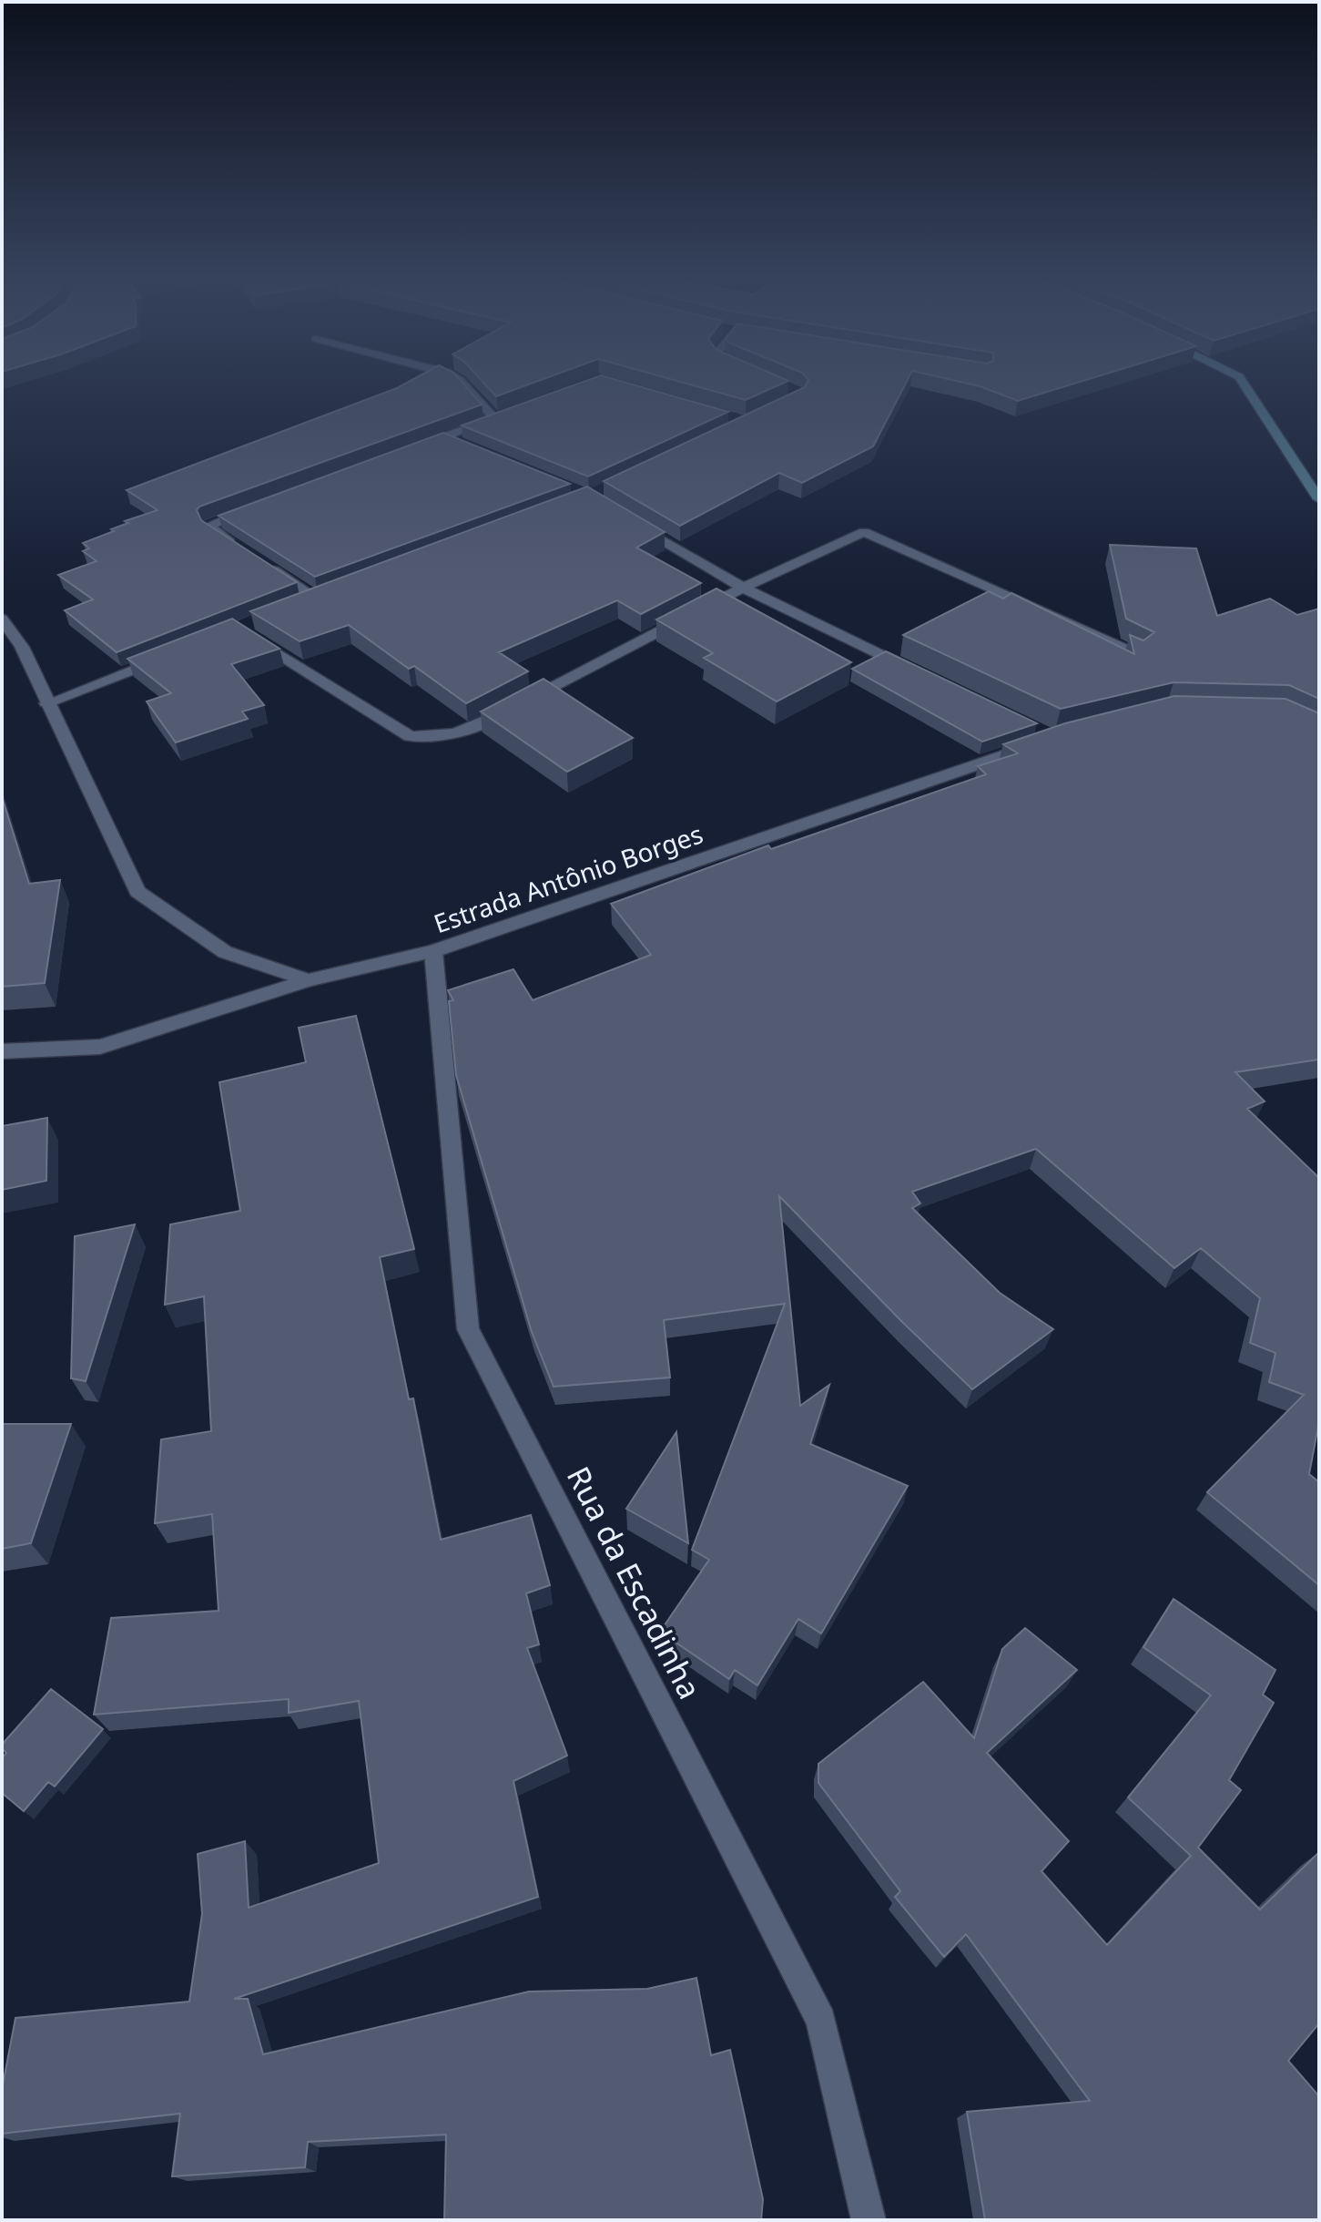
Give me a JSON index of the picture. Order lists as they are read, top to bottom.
{
  "streets": {
    "street": ["Estrada Antônio Borges", "Rua da Escadinha"]
  },
  "crossings": [
    ["Estrada Antônio Borges", "Rua da Escadinha"]
  ]
}
